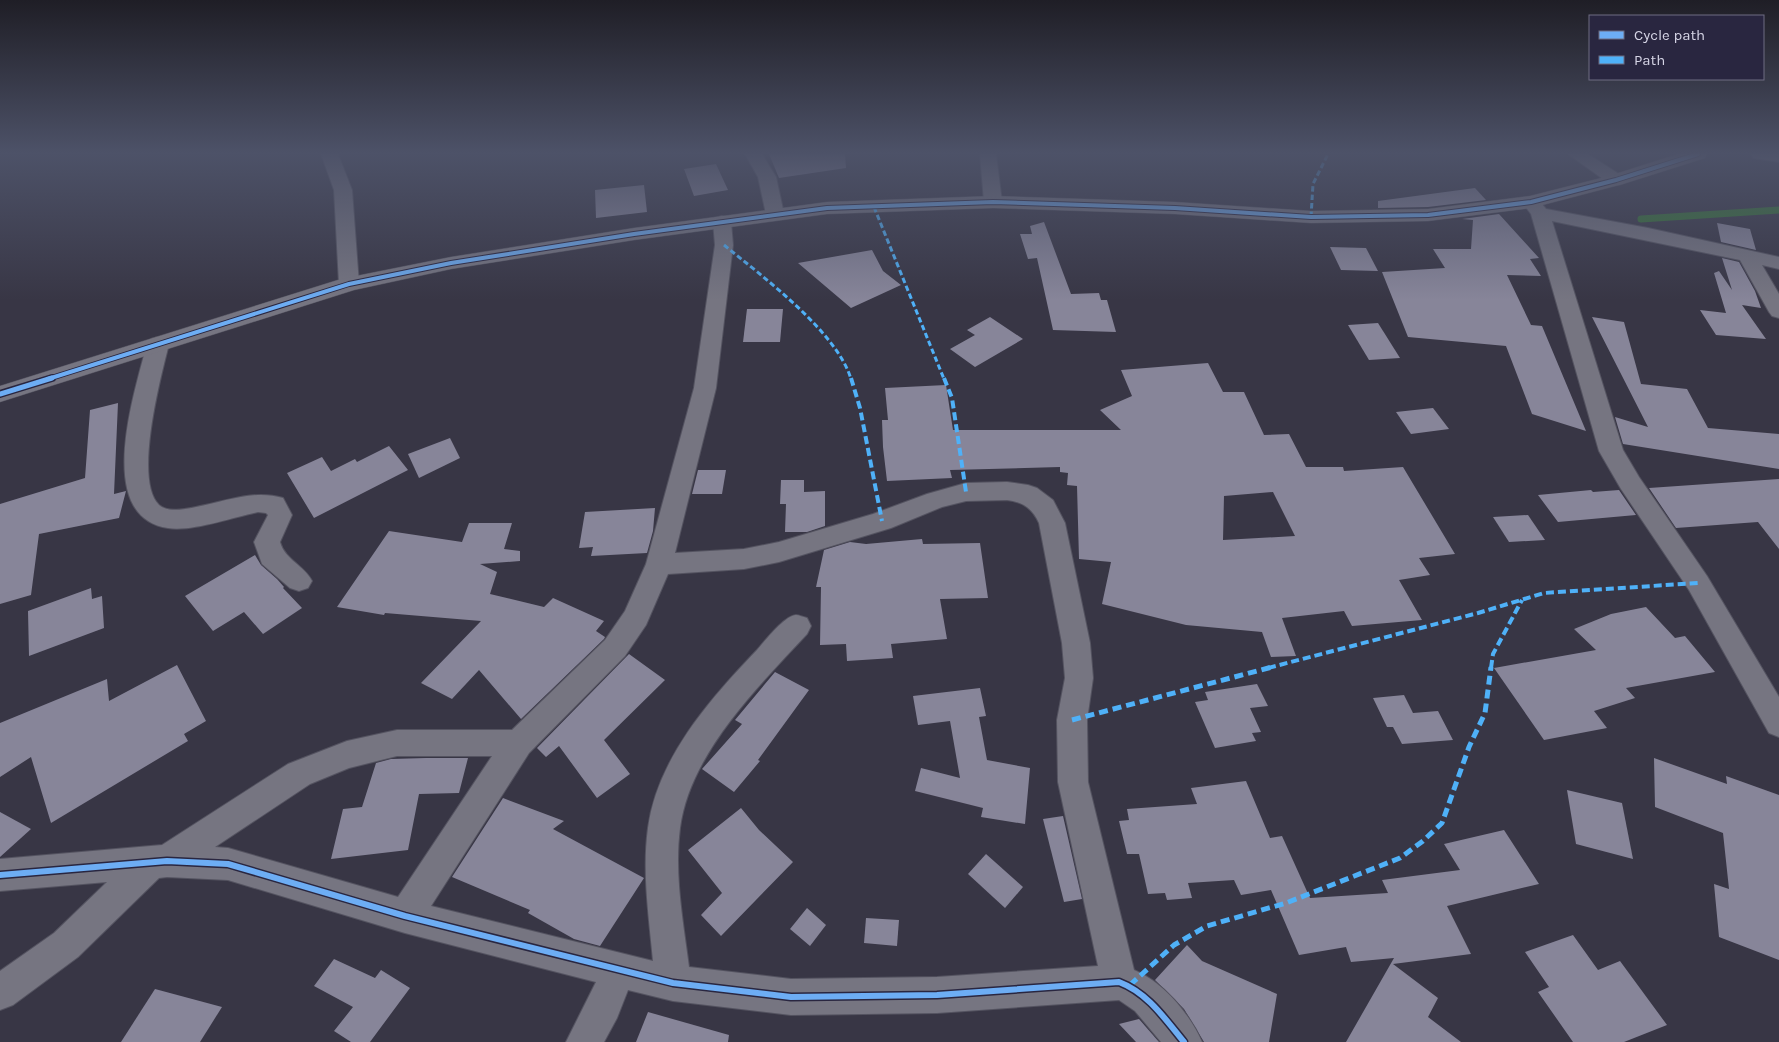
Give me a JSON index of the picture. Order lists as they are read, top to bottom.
{
  "legend": ["Cycle path", "Path"]
}
